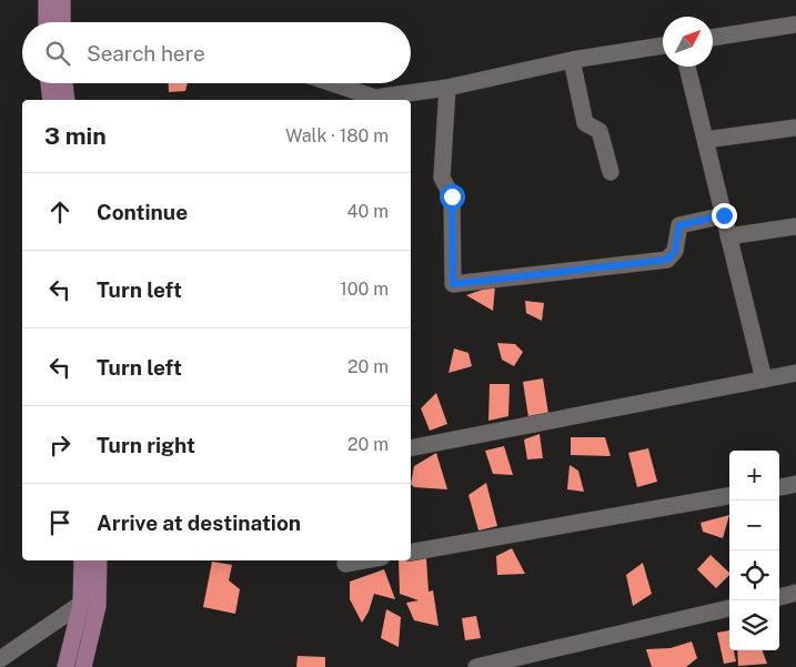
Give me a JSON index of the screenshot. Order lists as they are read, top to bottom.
{
  "north": "top right",
  "page": {
    "search": "Search here",
    "heading": ["3 min", "Walk · 180 m"],
    "list": [
      ["Continue", "40 m"],
      ["Turn left", "100 m"],
      ["Turn left", "20 m"],
      ["Turn right", "20 m"],
      "Arrive at destination"
    ],
    "map_buttons": ["+", "−"]
  }
}
